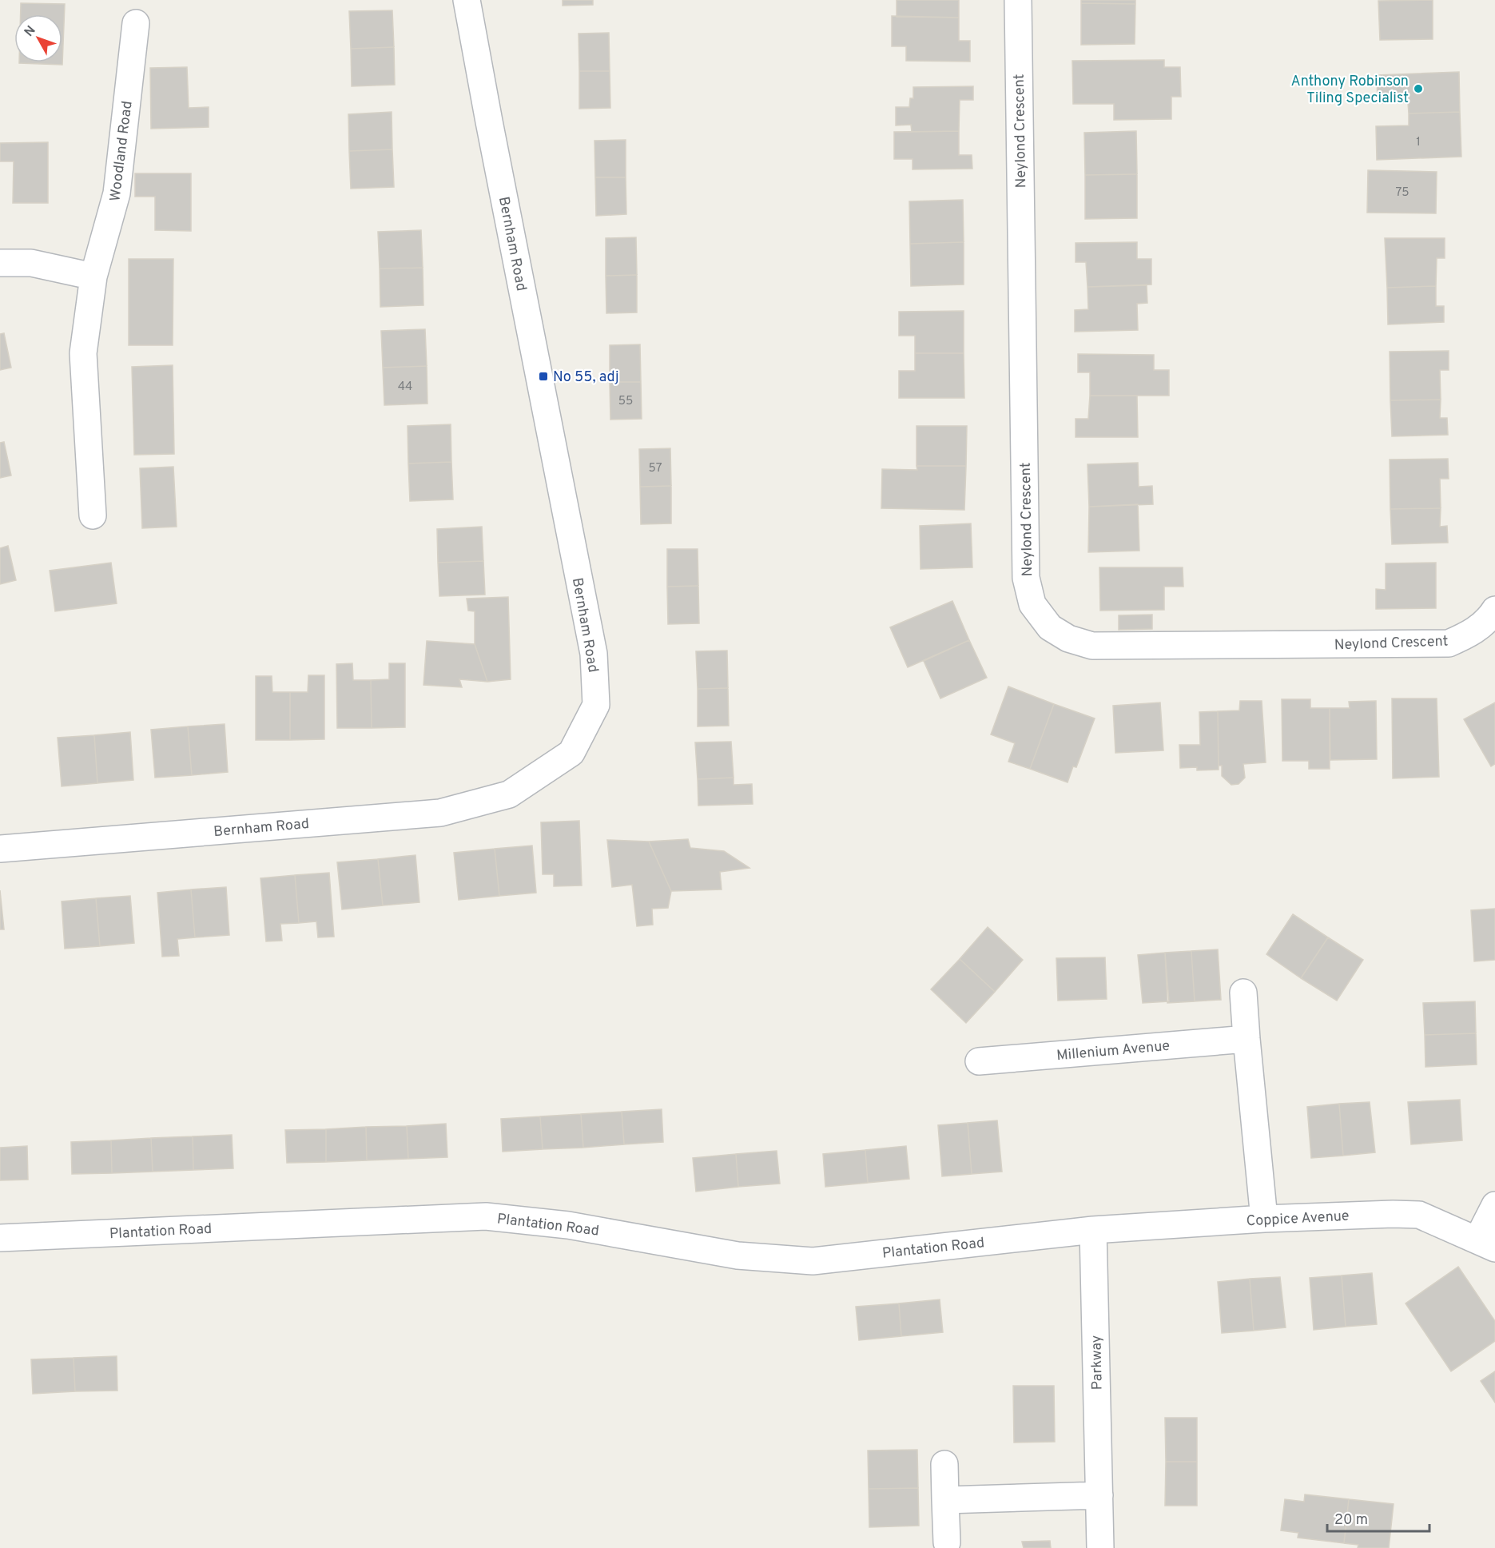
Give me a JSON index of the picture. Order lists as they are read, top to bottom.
{
  "streets": {
    "street": [
      "Neylond Crescent",
      "Woodland Road",
      "Bernham Road",
      "Millenium Avenue",
      "Coppice Avenue",
      "Plantation Road",
      "Parkway"
    ]
  },
  "crossings": [
    ["Coppice Avenue", "Plantation Road"],
    ["Coppice Avenue", "Parkway"],
    ["Plantation Road", "Parkway"]
  ],
  "places": {
    "other": ["Anthony Robinson Tiling Specialist"],
    "transit": ["No 55, adj"]
  },
  "house_numbers": [
    "1",
    "75",
    "44",
    "55",
    "57"
  ],
  "scale_bar": "20 m",
  "north": "top left"
}
